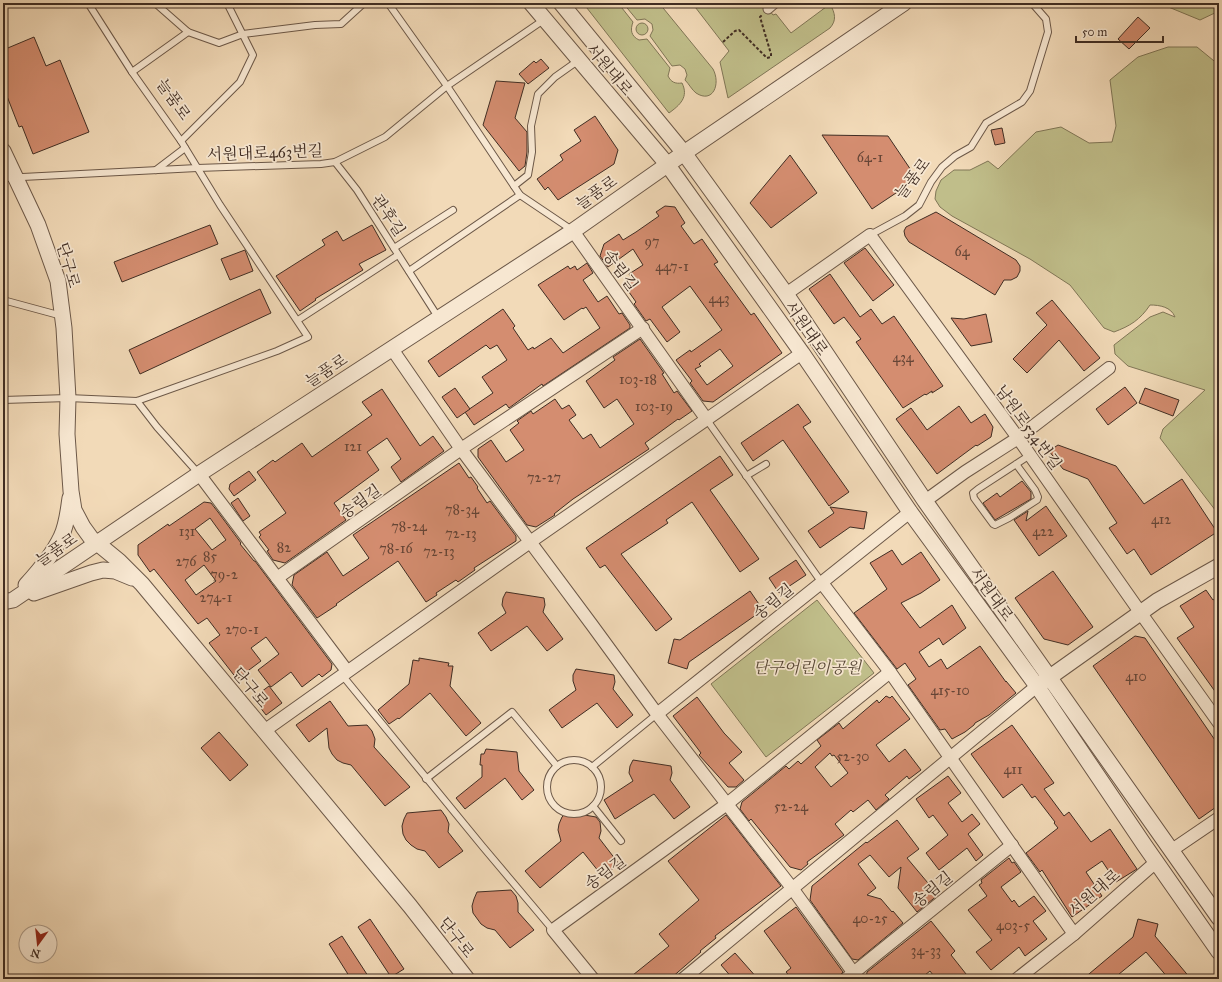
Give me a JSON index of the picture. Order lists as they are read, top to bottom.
{
  "streets": {
    "street": [
      "서원대로",
      "늘품로",
      "단구로",
      "송림길",
      "남원로534번길"
    ],
    "lane": ["서원대로463번길", "관후길"]
  },
  "crossings": [
    ["서원대로", "늘품로"],
    ["서원대로", "서원대로463번길"],
    ["서원대로", "송림길"],
    ["늘품로", "서원대로463번길"],
    ["늘품로", "관후길"],
    ["늘품로", "단구로"],
    ["늘품로", "송림길"],
    ["늘품로", "남원로534번길"],
    ["서원대로463번길", "관후길"],
    ["서원대로463번길", "단구로"]
  ],
  "parks": ["단구어린이공원"],
  "house_numbers": [
    "64-1",
    "97",
    "64",
    "447-1",
    "443",
    "434",
    "103-18",
    "103-19",
    "121",
    "72-27",
    "78-34",
    "412",
    "78-24",
    "131",
    "422",
    "72-13",
    "82",
    "78-16",
    "72-13",
    "85",
    "276",
    "79-2",
    "274-1",
    "270-1",
    "410",
    "415-10",
    "52-30",
    "411",
    "52-24",
    "40-25",
    "403-5",
    "34-33"
  ],
  "scale_bar": "50 m",
  "north": "bottom"
}
